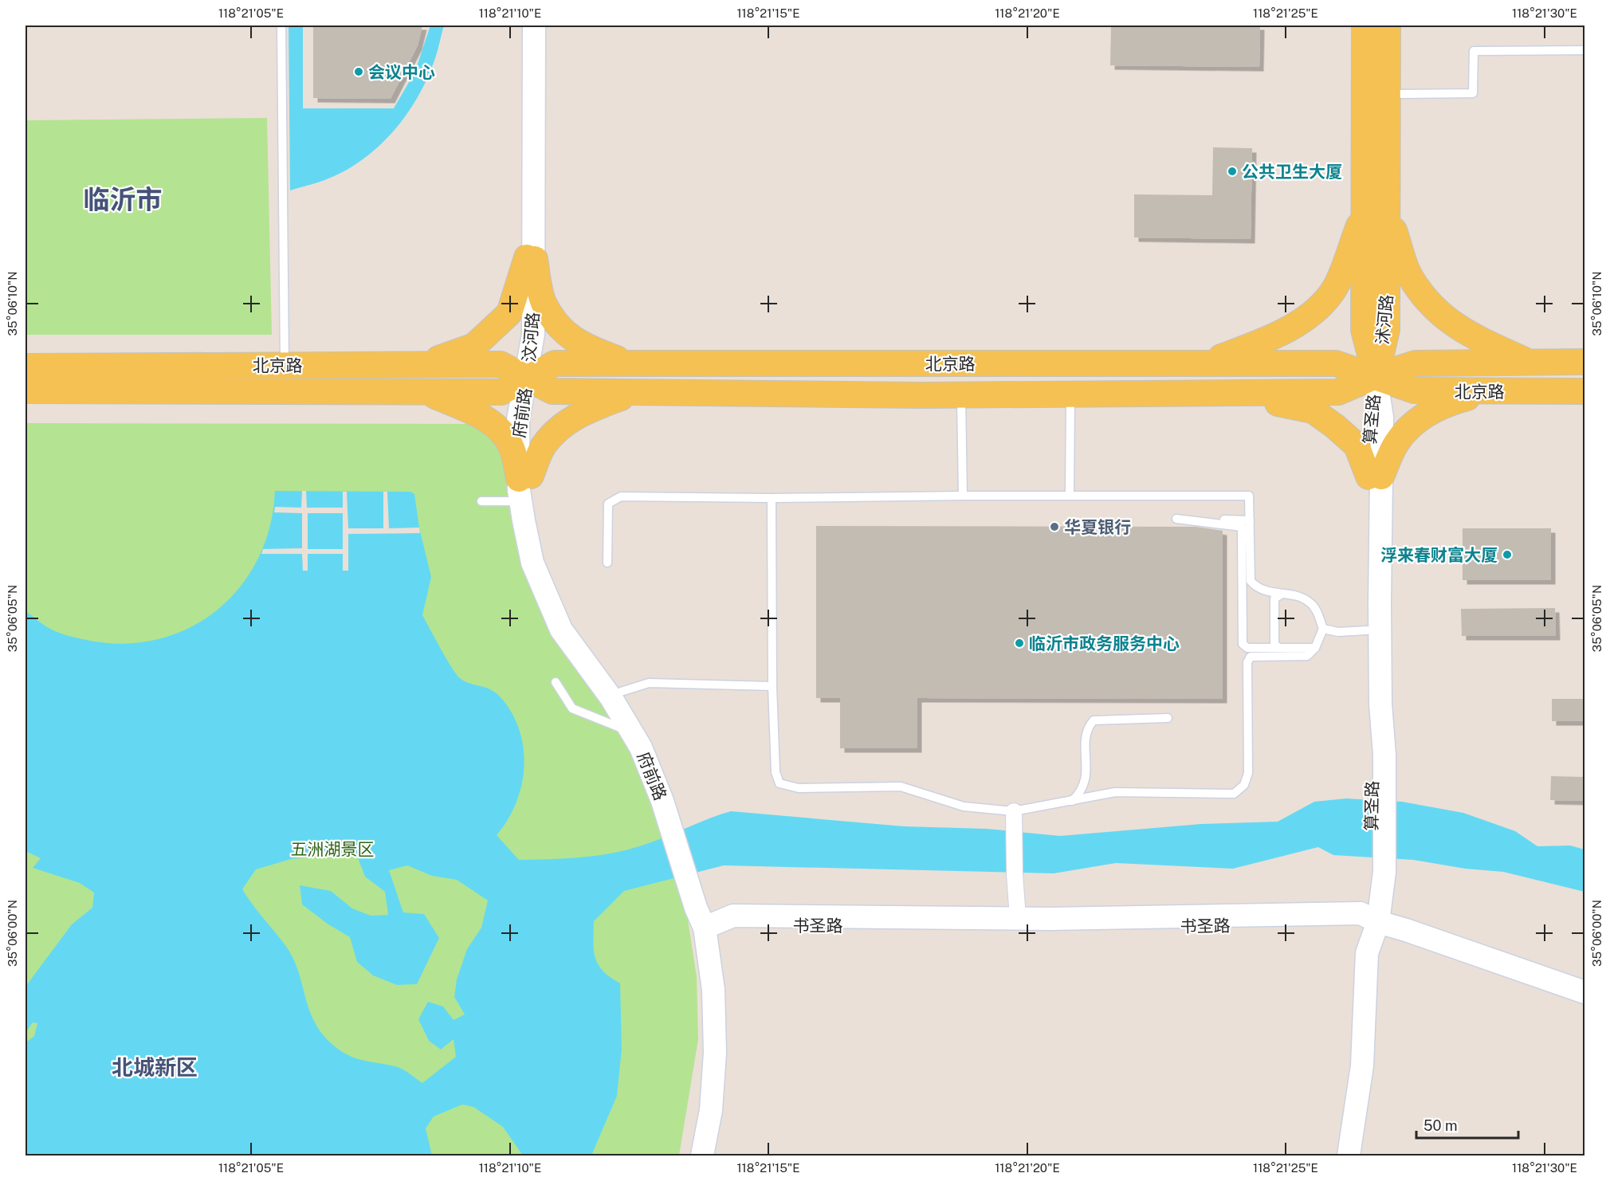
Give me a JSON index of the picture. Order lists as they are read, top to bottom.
{
  "streets": {
    "main road": ["沭河路", "北京路"],
    "street": [
      "汶河路",
      "府前路",
      "算圣路",
      "书圣路"
    ]
  },
  "crossings": [
    ["沭河路", "北京路"],
    ["沭河路", "算圣路"],
    ["汶河路", "北京路"],
    ["汶河路", "府前路"],
    ["北京路", "府前路"],
    ["北京路", "算圣路"],
    ["府前路", "书圣路"],
    ["算圣路", "书圣路"]
  ],
  "districts": ["临沂市", "北城新区"],
  "parks": ["五洲湖景区"],
  "places": [
    "会议中心",
    "公共卫生大厦",
    "华夏银行",
    "浮来春财富大厦",
    "临沂市政务服务中心"
  ],
  "scale_bar": "50 m",
  "coordinates": [
    "118°21'05\"E",
    "118°21'10\"E",
    "118°21'15\"E",
    "118°21'20\"E",
    "118°21'25\"E",
    "118°21'30\"E",
    "35°06'10\"N",
    "35°06'05\"N",
    "35°06'00\"N"
  ]
}
